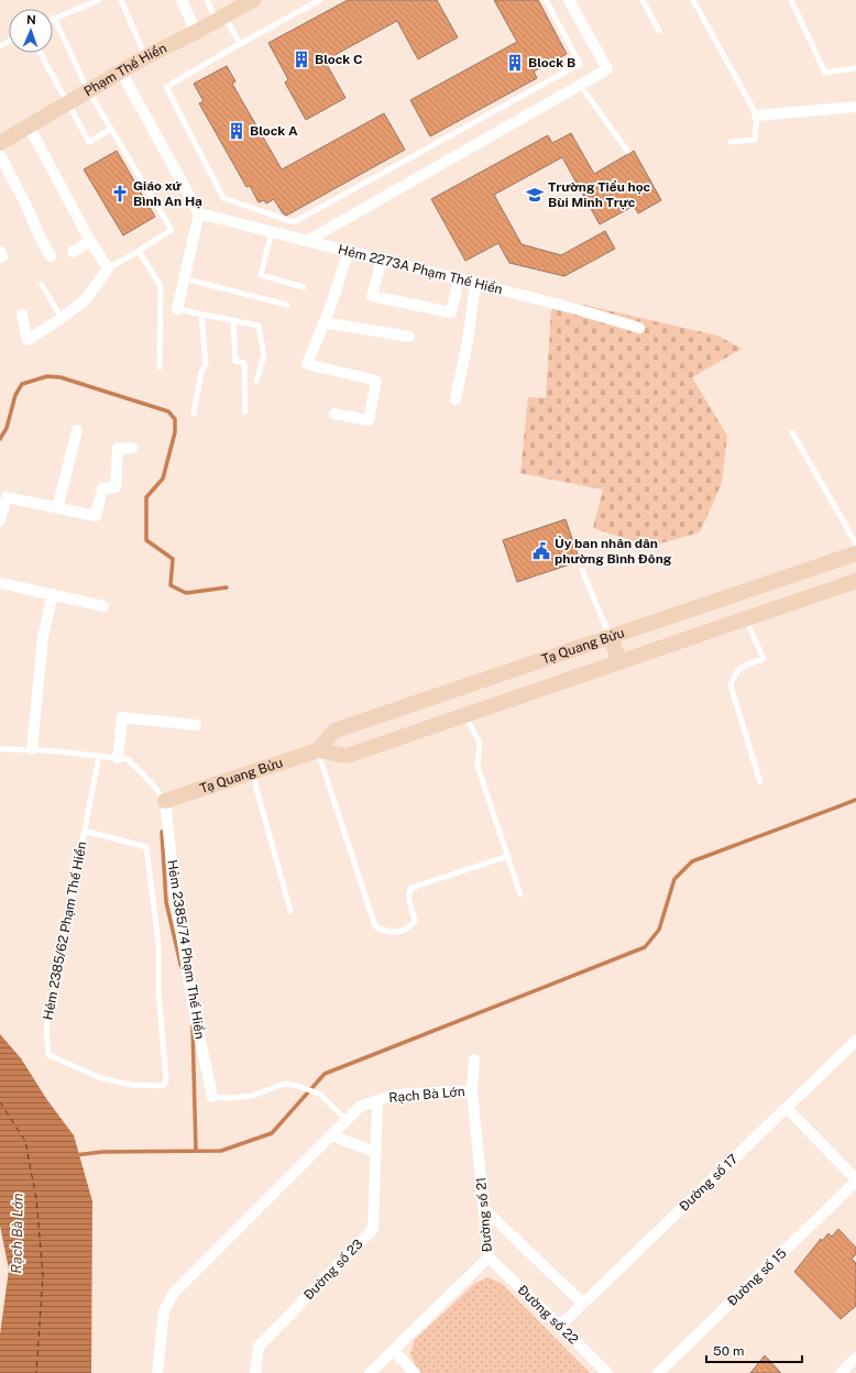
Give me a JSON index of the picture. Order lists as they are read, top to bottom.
{
  "streets": {
    "street": [
      "Phạm Thế Hiển",
      "Hẻm 2273A Phạm Thế Hiển",
      "Tạ Quang Bửu",
      "Hẻm 2385/74 Phạm Thế Hiển",
      "Rạch Bà Lớn",
      "Đường số 17",
      "Đường số 21",
      "Đường số 23",
      "Đường số 15",
      "Đường số 22"
    ],
    "lane": ["Hẻm 2385/62 Phạm Thế Hiển"]
  },
  "crossings": [
    ["Tạ Quang Bửu", "Hẻm 2385/74 Phạm Thế Hiển"],
    ["Rạch Bà Lớn", "Đường số 21"],
    ["Rạch Bà Lớn", "Đường số 23"],
    ["Đường số 17", "Đường số 22"],
    ["Đường số 21", "Đường số 22"]
  ],
  "water": ["Rạch Bà Lớn"],
  "places": {
    "building": ["Block C", "Block B", "Block A"],
    "church": ["Giáo xứ Bình An Hạ"],
    "school or university": ["Trường Tiểu học Bùi Minh Trực"],
    "public building": ["Ủy ban nhân dân phường Bình Đông"]
  },
  "scale_bar": "50 m",
  "north": "top"
}
